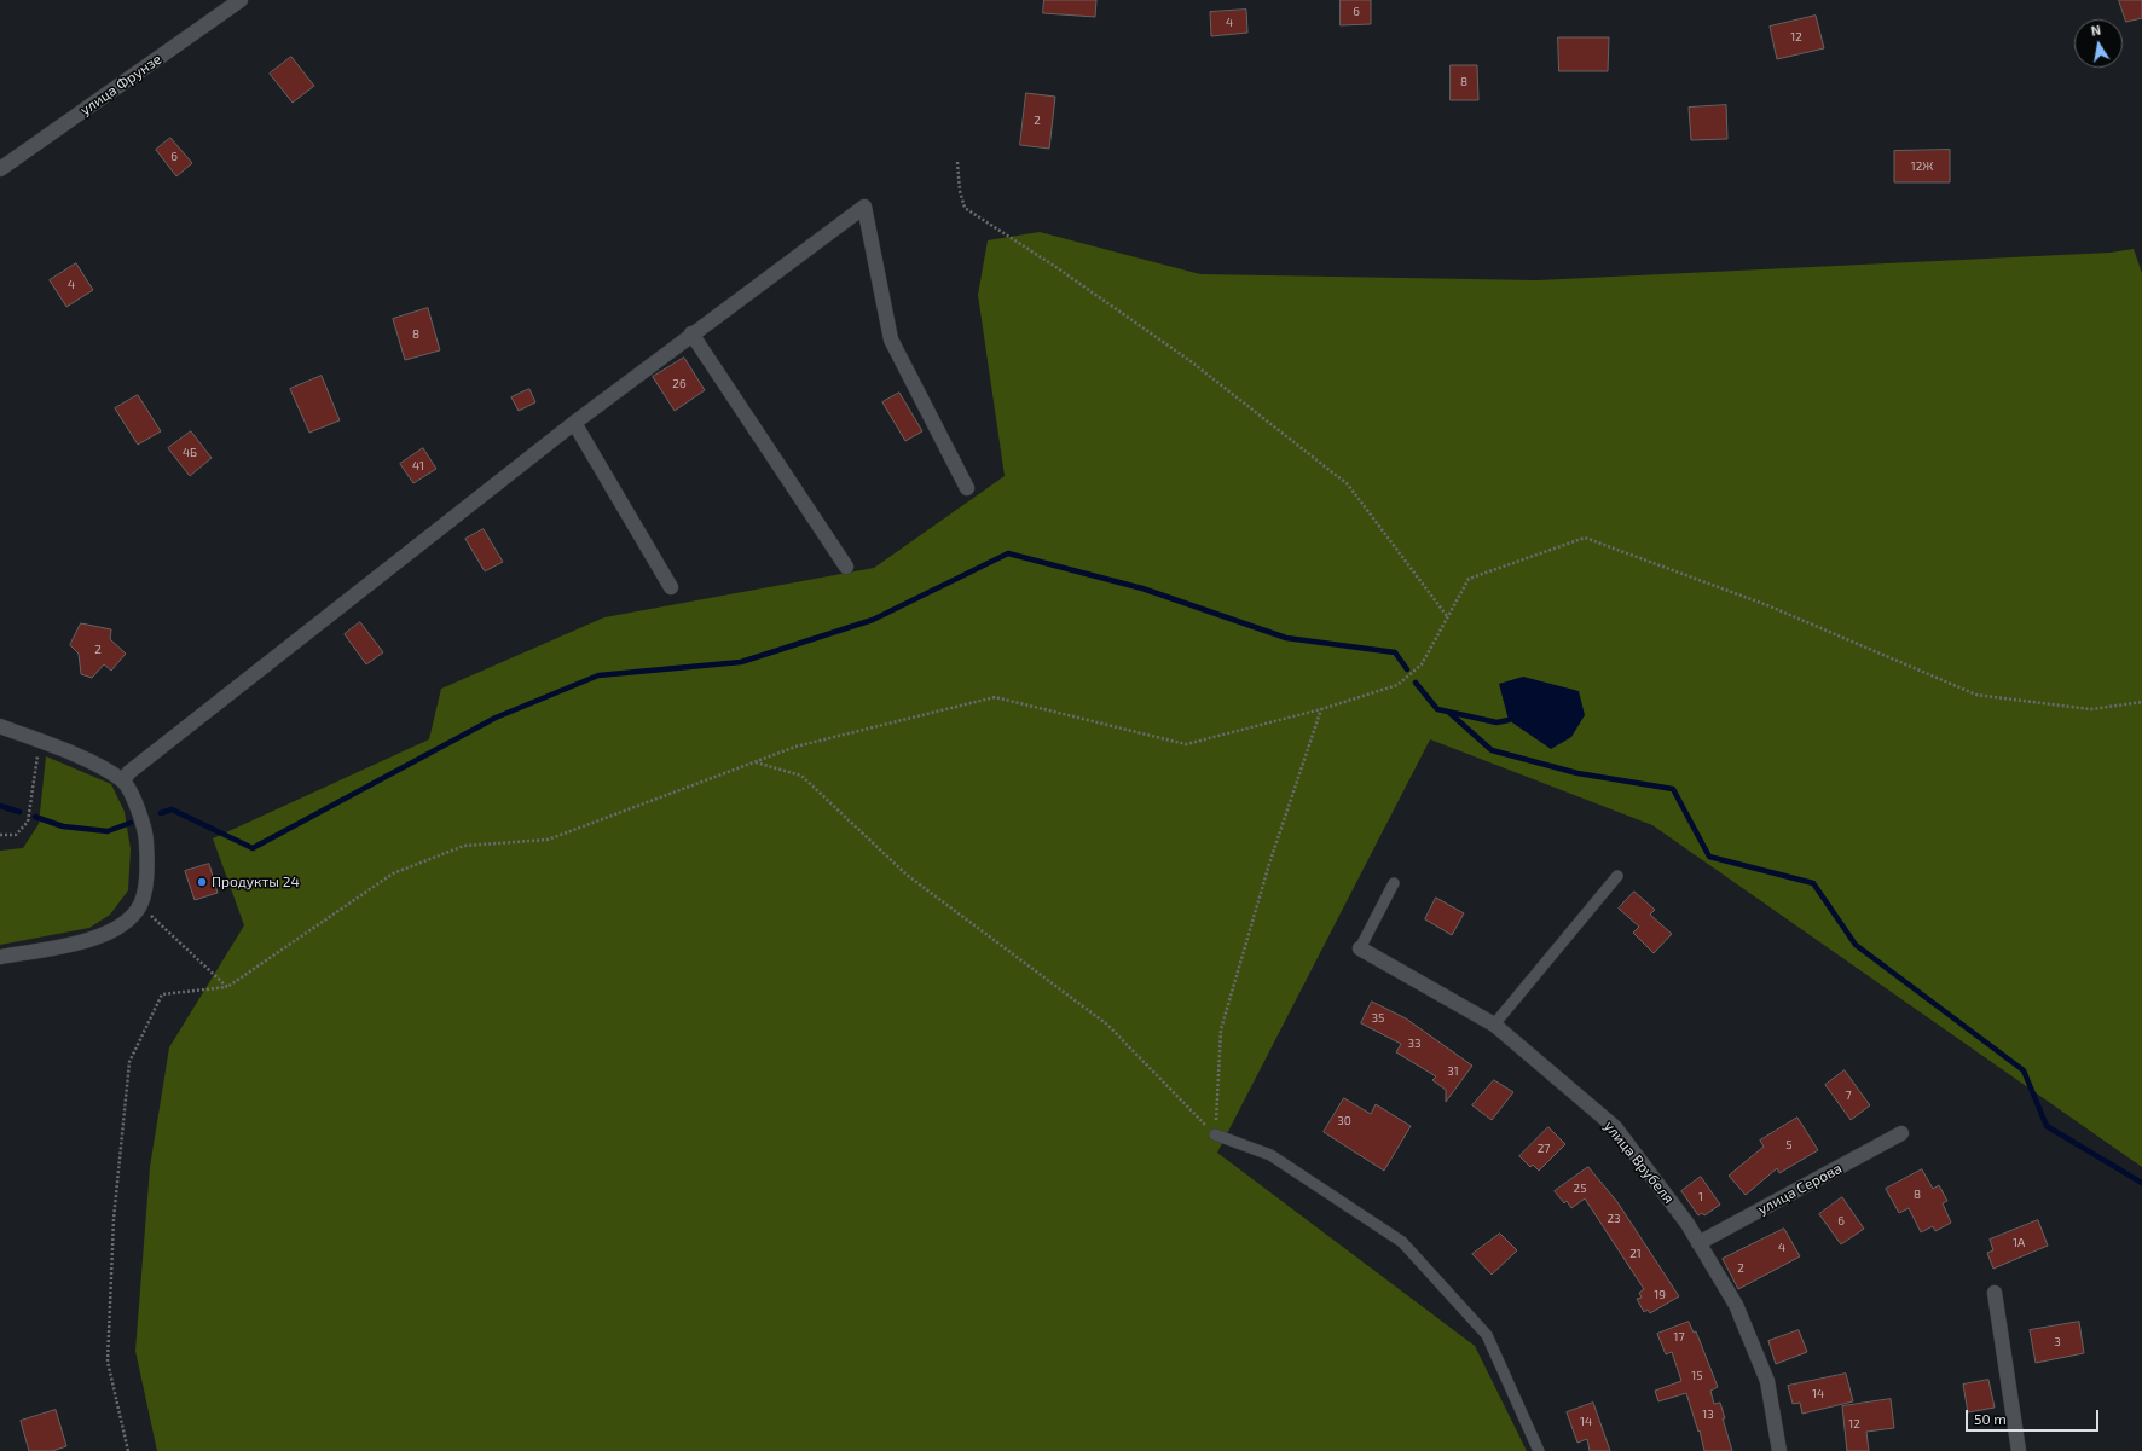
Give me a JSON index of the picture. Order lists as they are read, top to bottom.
{
  "streets": {
    "street": ["улица Фрунзе", "улица Врубеля", "улица Серова"]
  },
  "crossings": [
    ["улица Врубеля", "улица Серова"]
  ],
  "places": ["Продукты 24"],
  "house_numbers": [
    "6",
    "4",
    "12",
    "8",
    "2",
    "6",
    "12Ж",
    "4",
    "8",
    "26",
    "4Б",
    "41",
    "2",
    "35",
    "33",
    "31",
    "7",
    "30",
    "5",
    "27",
    "25",
    "8",
    "1",
    "23",
    "6",
    "1А",
    "4",
    "21",
    "2",
    "19",
    "17",
    "3",
    "15",
    "14",
    "13",
    "14",
    "12"
  ],
  "scale_bar": "50 m",
  "north": "top"
}
